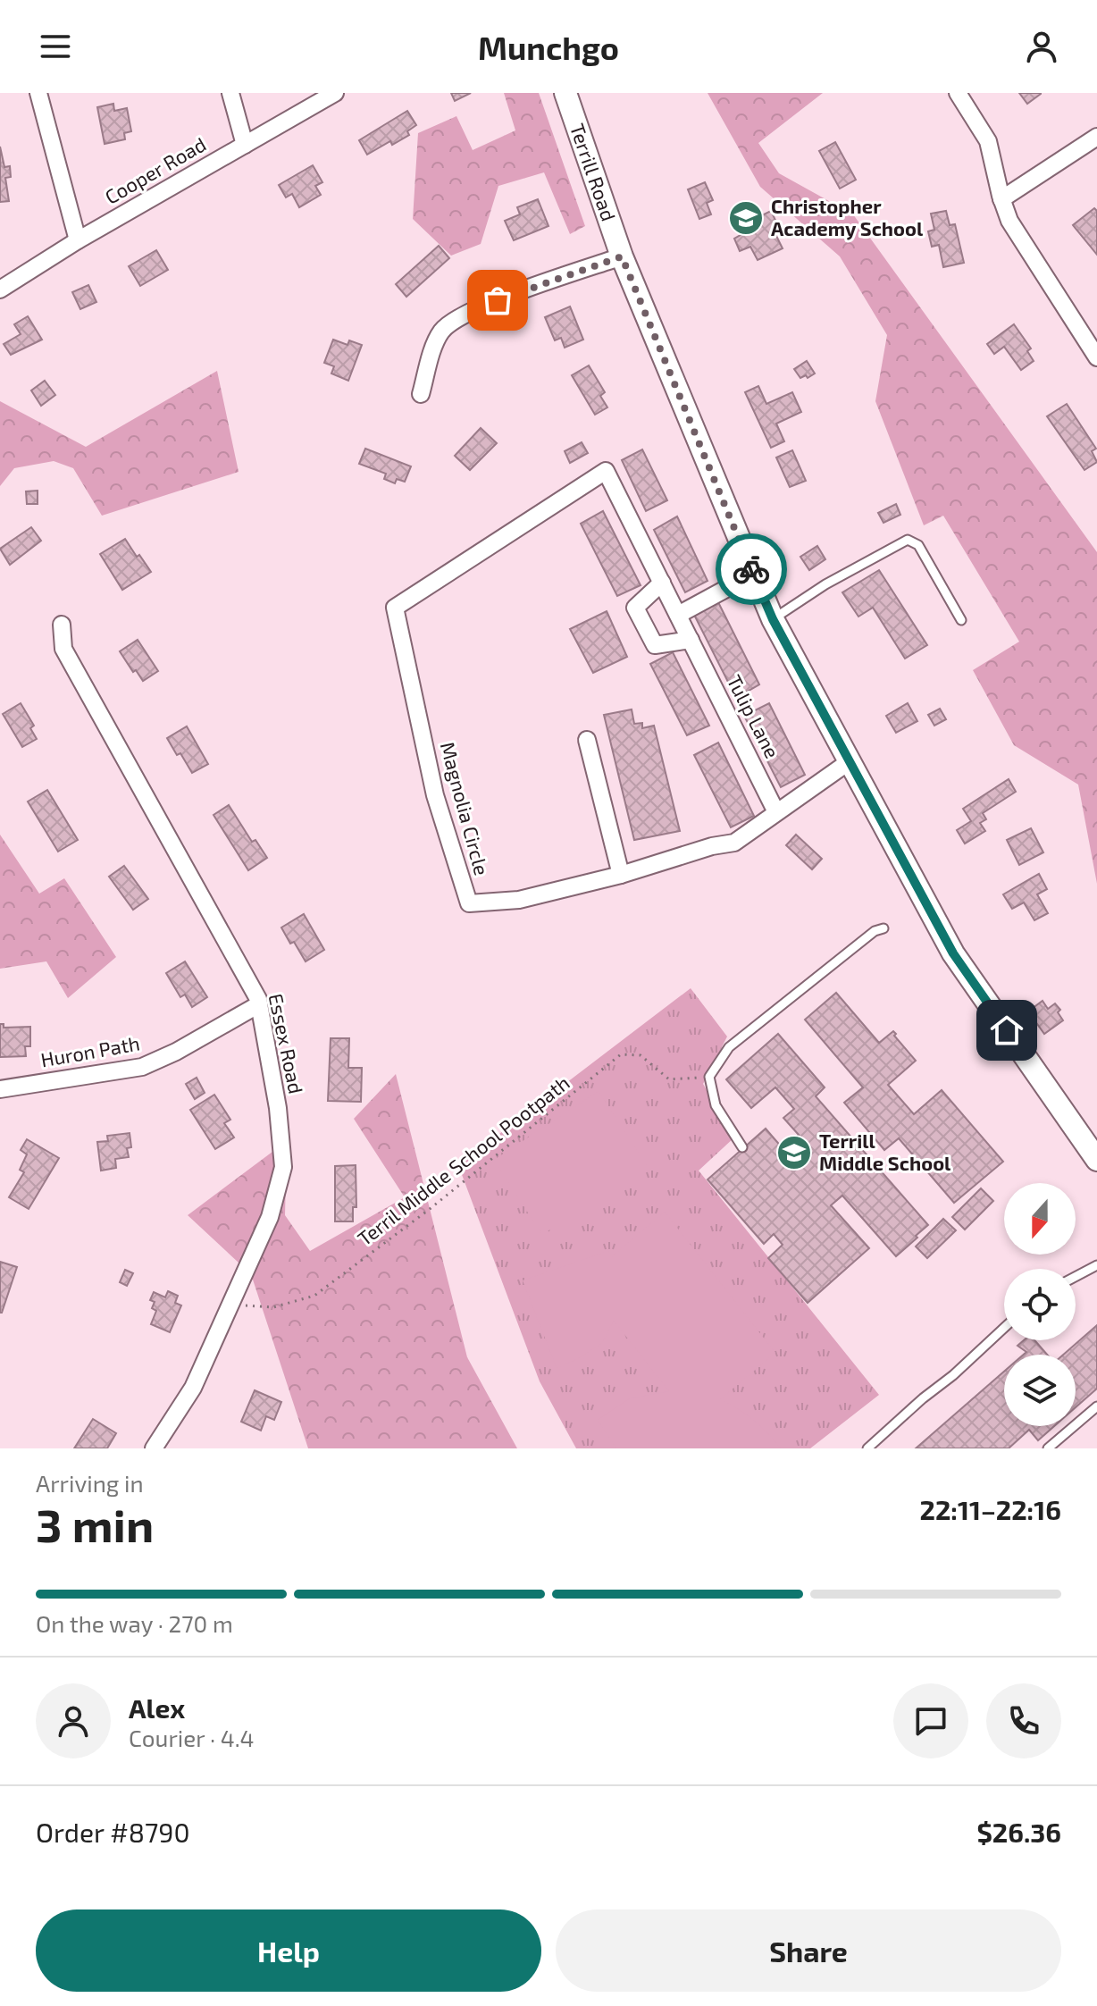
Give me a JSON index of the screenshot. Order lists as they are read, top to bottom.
{
  "streets": {
    "street": [
      "Cooper Road",
      "Terrill Road",
      "Tulip Lane",
      "Magnolia Circle",
      "Essex Road",
      "Huron Path"
    ],
    "path": ["Terril Middle School Pootpath"]
  },
  "crossings": [
    ["Terrill Road", "Magnolia Circle"],
    ["Tulip Lane", "Magnolia Circle"],
    ["Essex Road", "Huron Path"],
    ["Essex Road", "Terril Middle School Pootpath"]
  ],
  "places": {
    "school or university": ["Christopher Academy School", "Terrill Middle School"]
  },
  "north": "bottom",
  "page": {
    "header": "Munchgo",
    "heading": ["3 min", "Arriving in", "22:11–22:16"],
    "panel": [
      "Alex",
      "Courier · 4.4",
      "Order #8790",
      "$26.36"
    ],
    "bar": "On the way · 270 m",
    "buttons": ["Help", "Share"]
  }
}
